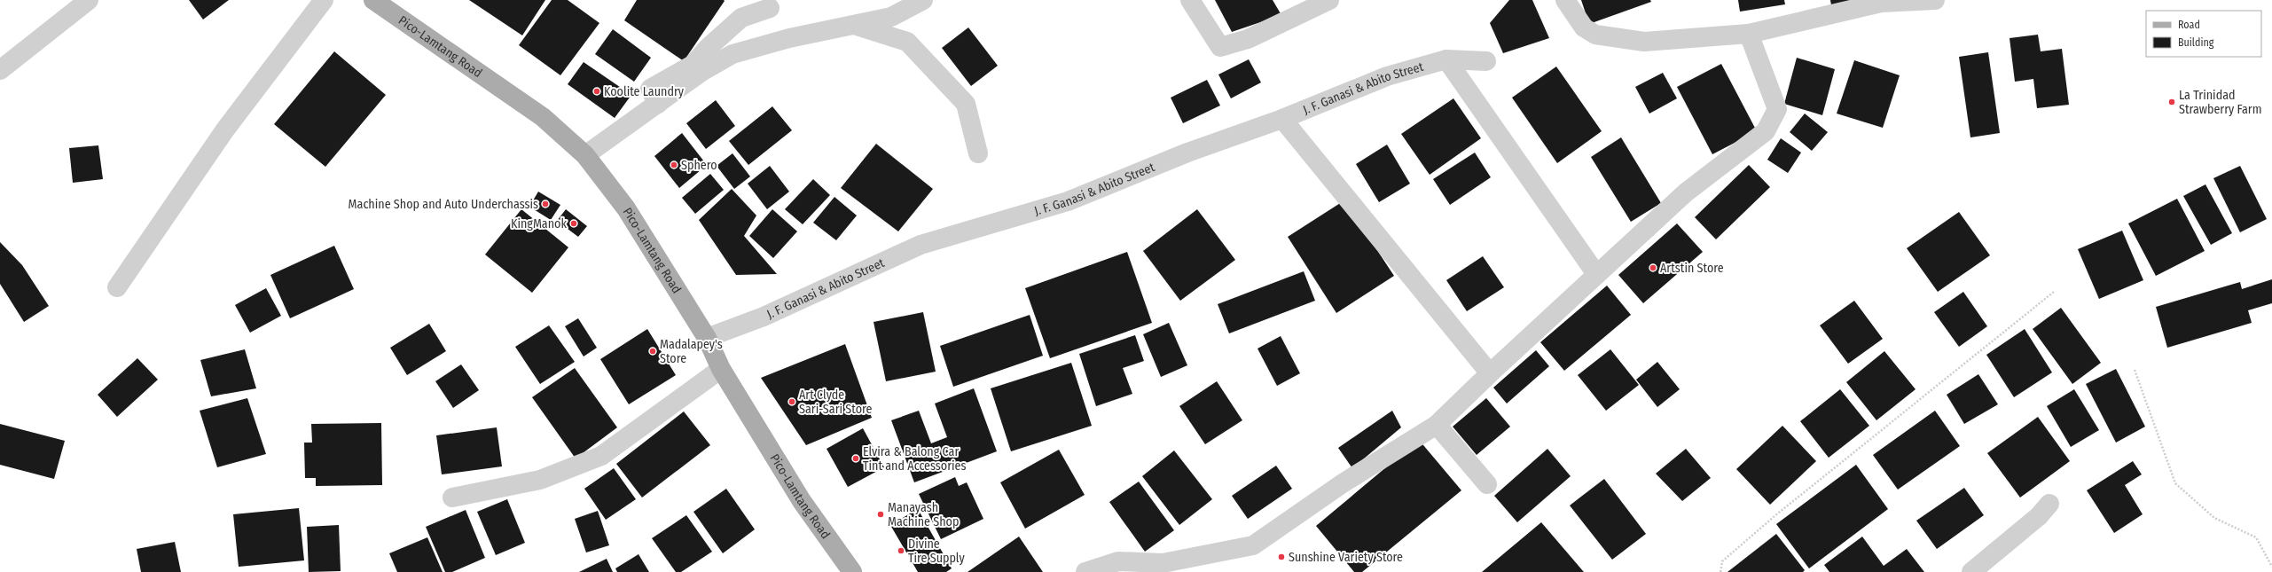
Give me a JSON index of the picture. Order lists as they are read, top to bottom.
{
  "streets": {
    "main road": ["Pico-Lamtang Road"],
    "street": ["J. F. Ganasi & Abito Street"]
  },
  "crossings": [
    ["Pico-Lamtang Road", "J. F. Ganasi & Abito Street"]
  ],
  "places": [
    "Koolite Laundry",
    "La Trinidad Strawberry Farm",
    "Sphero",
    "Machine Shop and Auto Underchassis",
    "KingManok",
    "Artstin Store",
    "Madalapey's Store",
    "Art Clyde Sari-Sari Store",
    "Elvira & Balong Car Tint and Accessories",
    "Manayash Machine Shop",
    "Divine Tire Supply",
    "Sunshine Variety Store"
  ],
  "legend": ["Road", "Building"]
}
